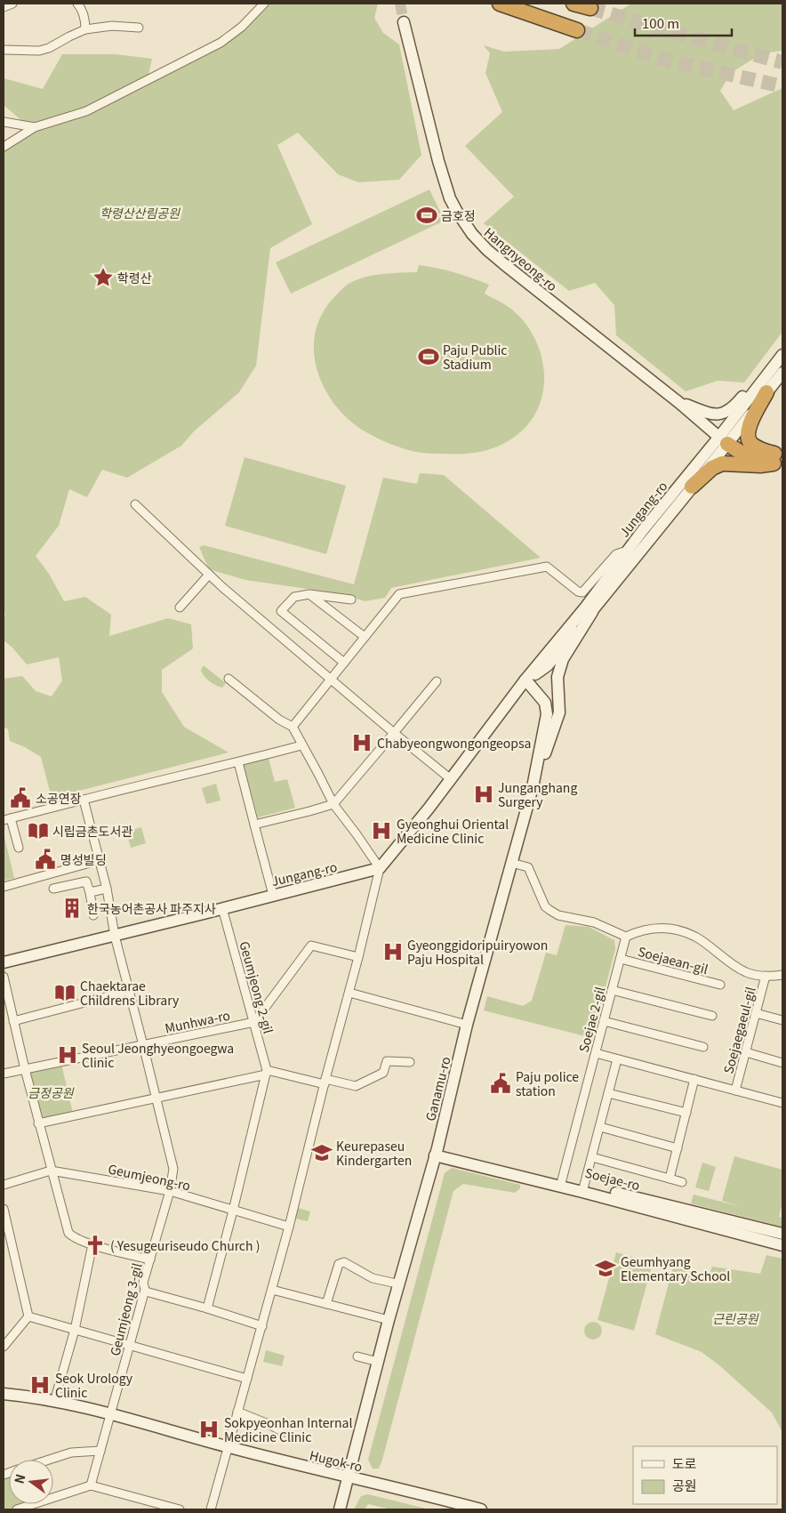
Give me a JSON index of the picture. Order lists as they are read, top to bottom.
{
  "streets": {
    "street": [
      "Hangnyeong-ro",
      "Jungang-ro",
      "Soejaean-gil",
      "Geumjeong 2-gil",
      "Soejae 2-gil",
      "Munhwa-ro",
      "Soejaegaeul-gil",
      "Ganamu-ro",
      "Geumjeong-ro",
      "Soejae-ro",
      "Geumjeong 3-gil",
      "Hugok-ro"
    ]
  },
  "crossings": [
    ["Hangnyeong-ro", "Jungang-ro"],
    ["Jungang-ro", "Geumjeong 2-gil"],
    ["Jungang-ro", "Ganamu-ro"],
    ["Jungang-ro", "Geumjeong 3-gil"],
    ["Soejaean-gil", "Soejae 2-gil"],
    ["Geumjeong 2-gil", "Munhwa-ro"],
    ["Geumjeong 2-gil", "Geumjeong-ro"],
    ["Soejae 2-gil", "Soejaegaeul-gil"],
    ["Munhwa-ro", "Geumjeong 3-gil"],
    ["Ganamu-ro", "Hugok-ro"],
    ["Geumjeong-ro", "Geumjeong 3-gil"],
    ["Geumjeong 3-gil", "Hugok-ro"]
  ],
  "parks": ["학령산산림공원", "금정공원", "근린공원"],
  "places": {
    "sports": ["금호정", "Paju Public Stadium"],
    "place": ["학령산"],
    "hospital": [
      "Chabyeongwongongeopsa",
      "Junganghang Surgery",
      "Gyeonghui Oriental Medicine Clinic",
      "Gyeonggidoripuiryowon Paju Hospital",
      "Seoul Jeonghyeongoegwa Clinic",
      "Seok Urology Clinic",
      "Sokpyeonhan Internal Medicine Clinic"
    ],
    "public building": ["소공연장", "명성빌딩", "Paju police station"],
    "library": ["시립금촌도서관", "Chaektarae Childrens Library"],
    "building": ["한국농어촌공사 파주지사"],
    "school or university": ["Keurepaseu Kindergarten", "Geumhyang Elementary School"],
    "church": ["( Yesugeuriseudo Church )"]
  },
  "legend": ["도로", "공원"],
  "scale_bar": "100 m",
  "north": "left"
}
